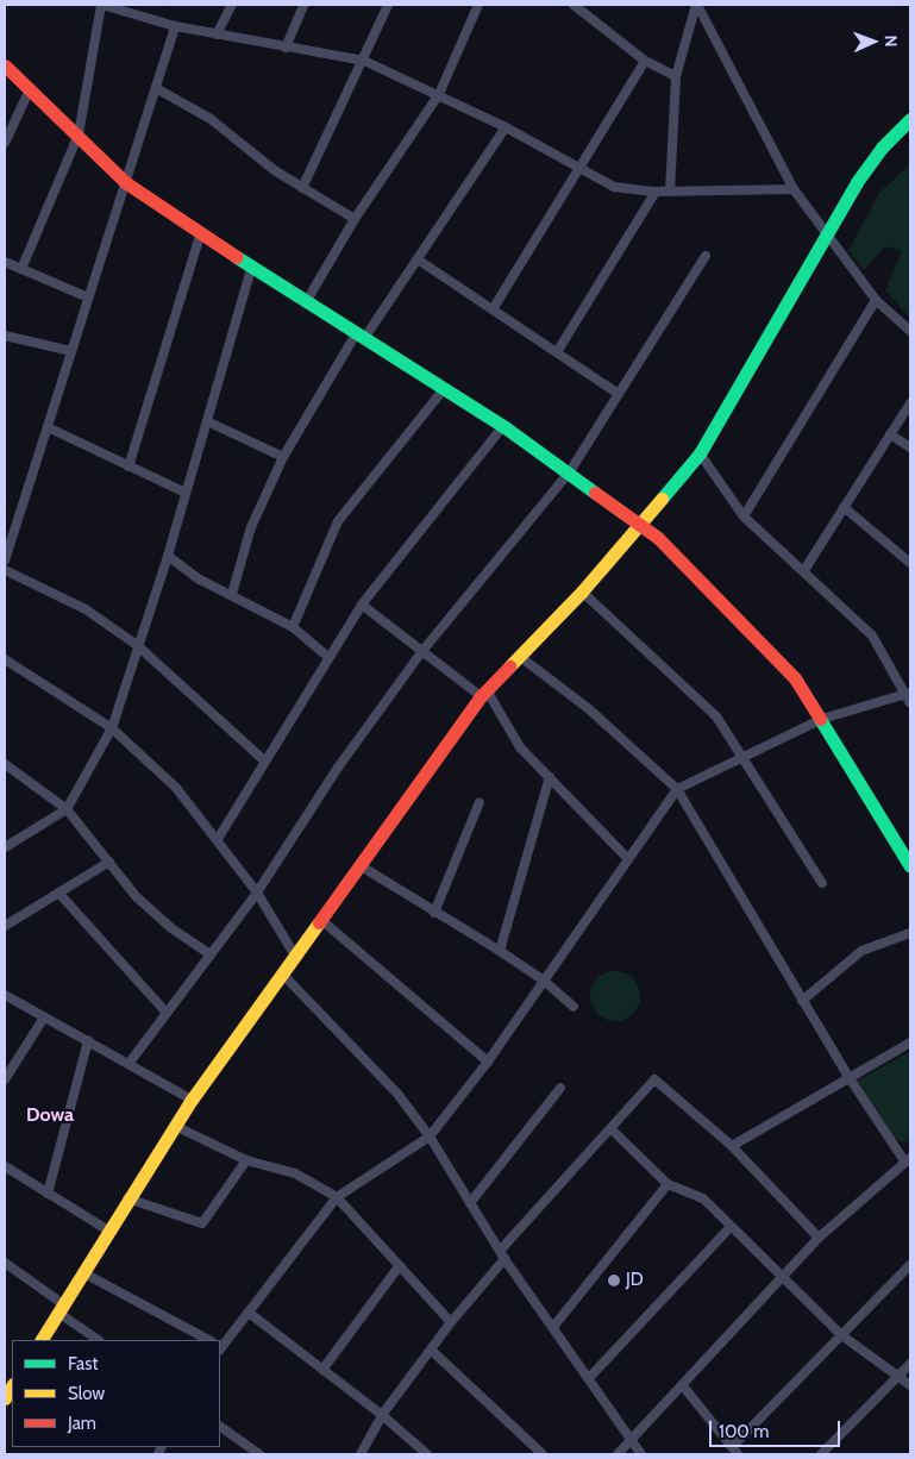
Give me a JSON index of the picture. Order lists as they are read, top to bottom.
{
  "districts": ["Dowa"],
  "places": ["JD"],
  "legend": ["Fast", "Slow", "Jam"],
  "scale_bar": "100 m",
  "north": "right"
}
